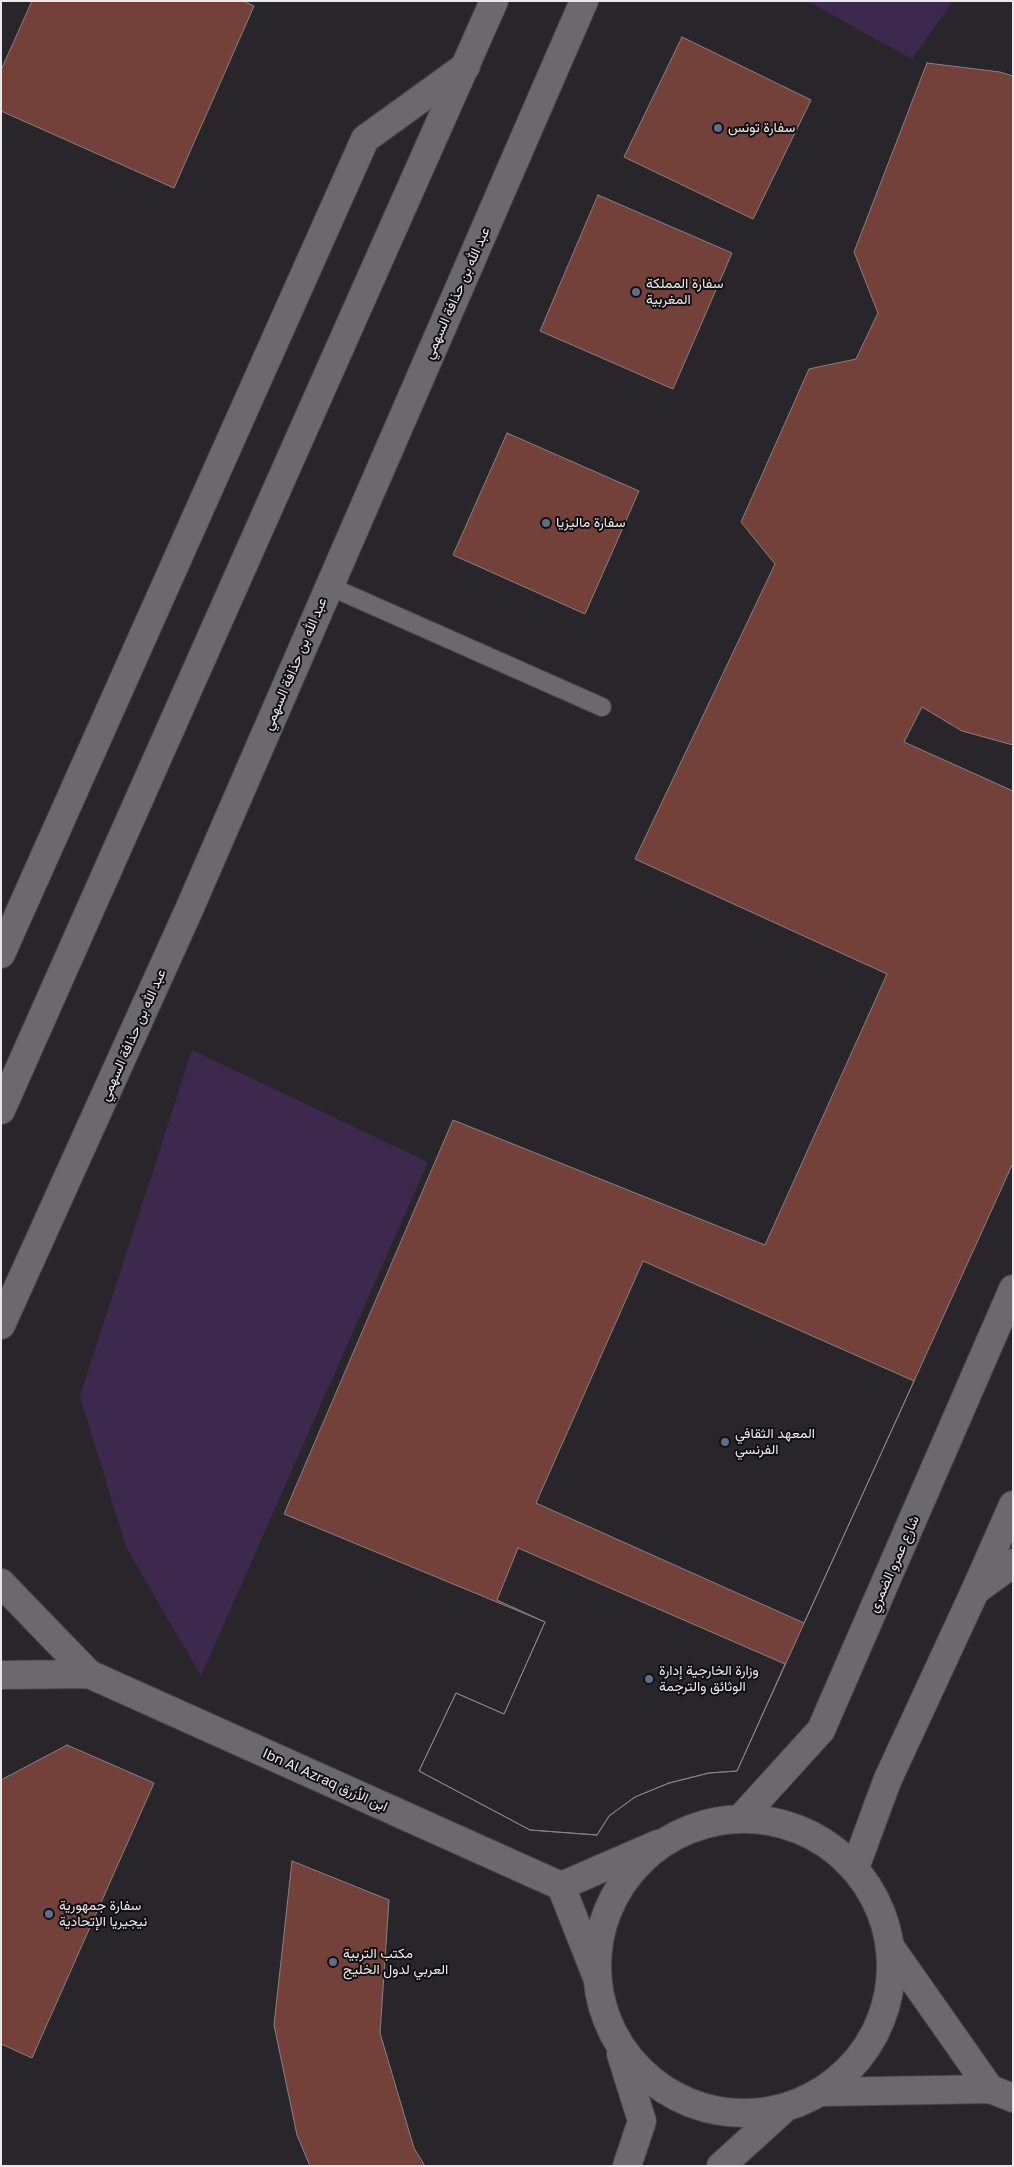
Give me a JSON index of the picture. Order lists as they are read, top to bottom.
{
  "streets": {
    "street": ["عبد الله بن حذافة السهمي", "شارع عمرو الضمري", "Ibn Al Azraq ابن الأزرق"]
  },
  "places": [
    "سفارة تونس",
    "سفارة المملكة المغربية",
    "سفارة ماليزيا",
    "المعهد الثقافي الفرنسي",
    "وزارة الخارجية إدارة الوثائق والترجمة",
    "سفارة جمهورية نيجيريا الإتحادية",
    "مكتب التربية العربي لدول الخليج"
  ]
}
